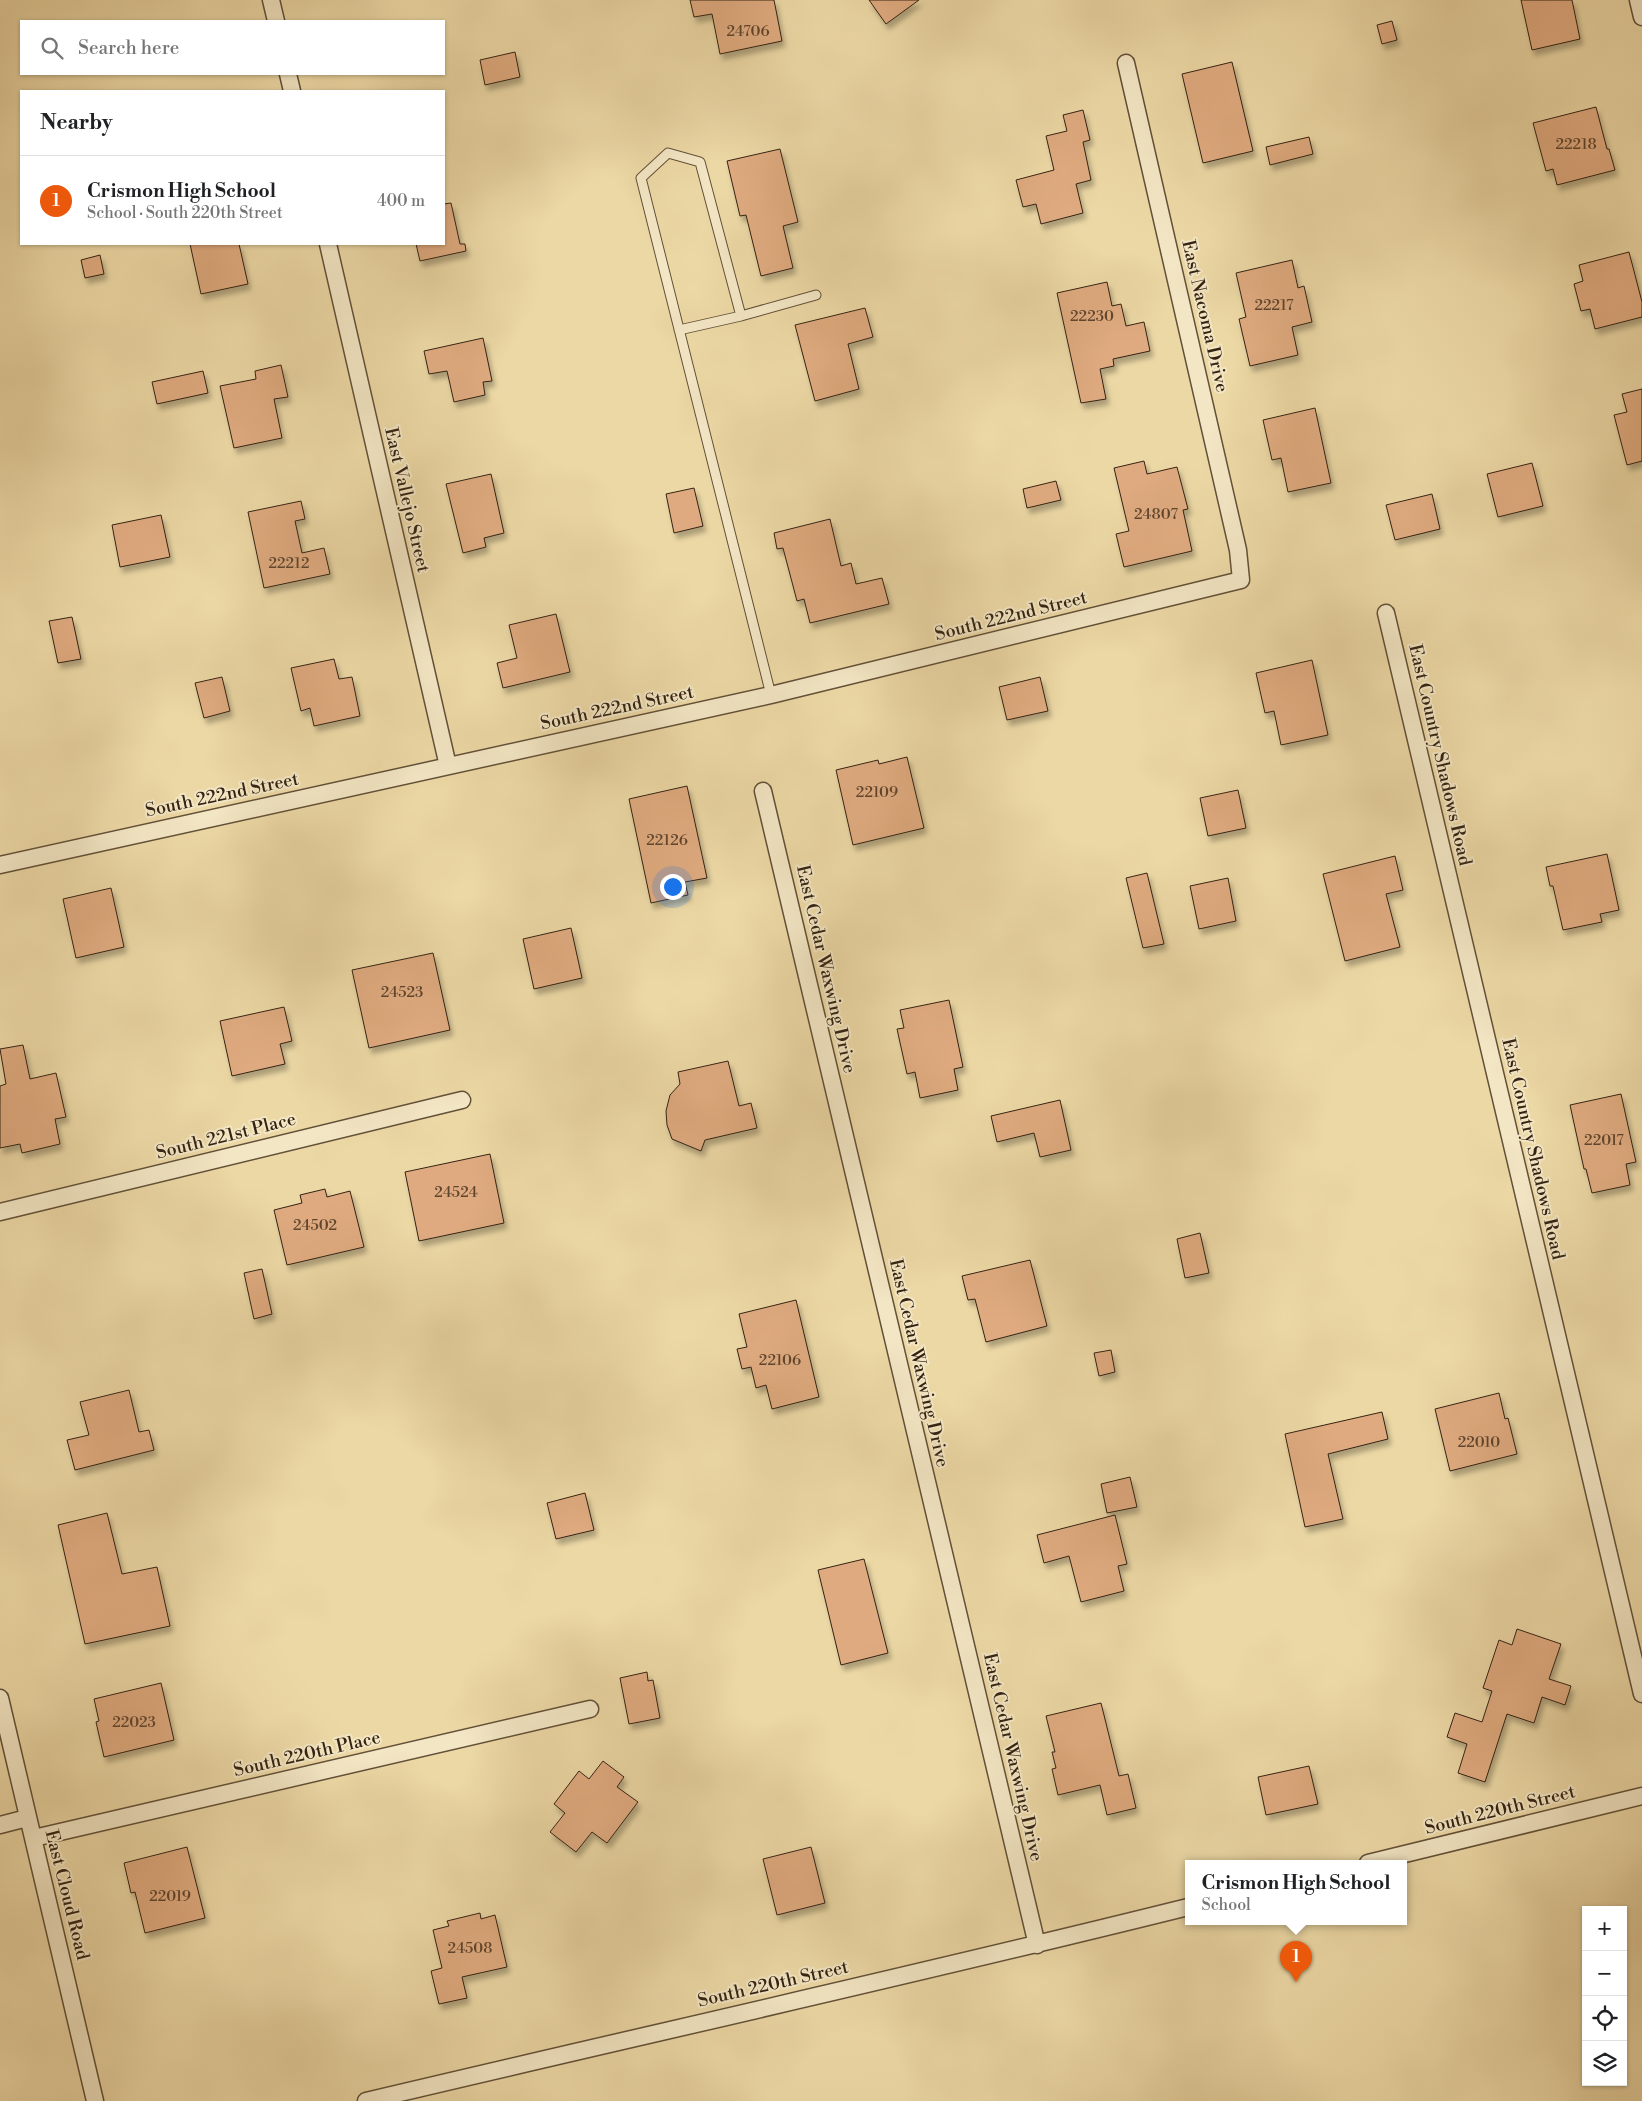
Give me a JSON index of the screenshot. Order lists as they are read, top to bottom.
{
  "streets": {
    "street": [
      "East Nacoma Drive",
      "East Vallejo Street",
      "South 222nd Street",
      "East Country Shadows Road",
      "East Cedar Waxwing Drive",
      "South 221st Place",
      "South 220th Place",
      "South 220th Street",
      "East Cloud Road"
    ]
  },
  "crossings": [
    ["East Nacoma Drive", "South 222nd Street"],
    ["East Vallejo Street", "South 222nd Street"],
    ["East Cedar Waxwing Drive", "South 220th Street"],
    ["South 220th Place", "East Cloud Road"]
  ],
  "house_numbers": [
    "24706",
    "22218",
    "22217",
    "22230",
    "24807",
    "22212",
    "22109",
    "22126",
    "24523",
    "22017",
    "24524",
    "24502",
    "22106",
    "22010",
    "22023",
    "22019",
    "24508"
  ],
  "page": {
    "search": "Search here",
    "heading": "Nearby",
    "list": [
      {
        "mark": "1",
        "name": "Crismon High School",
        "note": "School · South 220th Street",
        "value": "400 m"
      }
    ],
    "popup": ["Crismon High School", "School"],
    "map_buttons": ["+", "−"],
    "pins": "1"
  }
}
